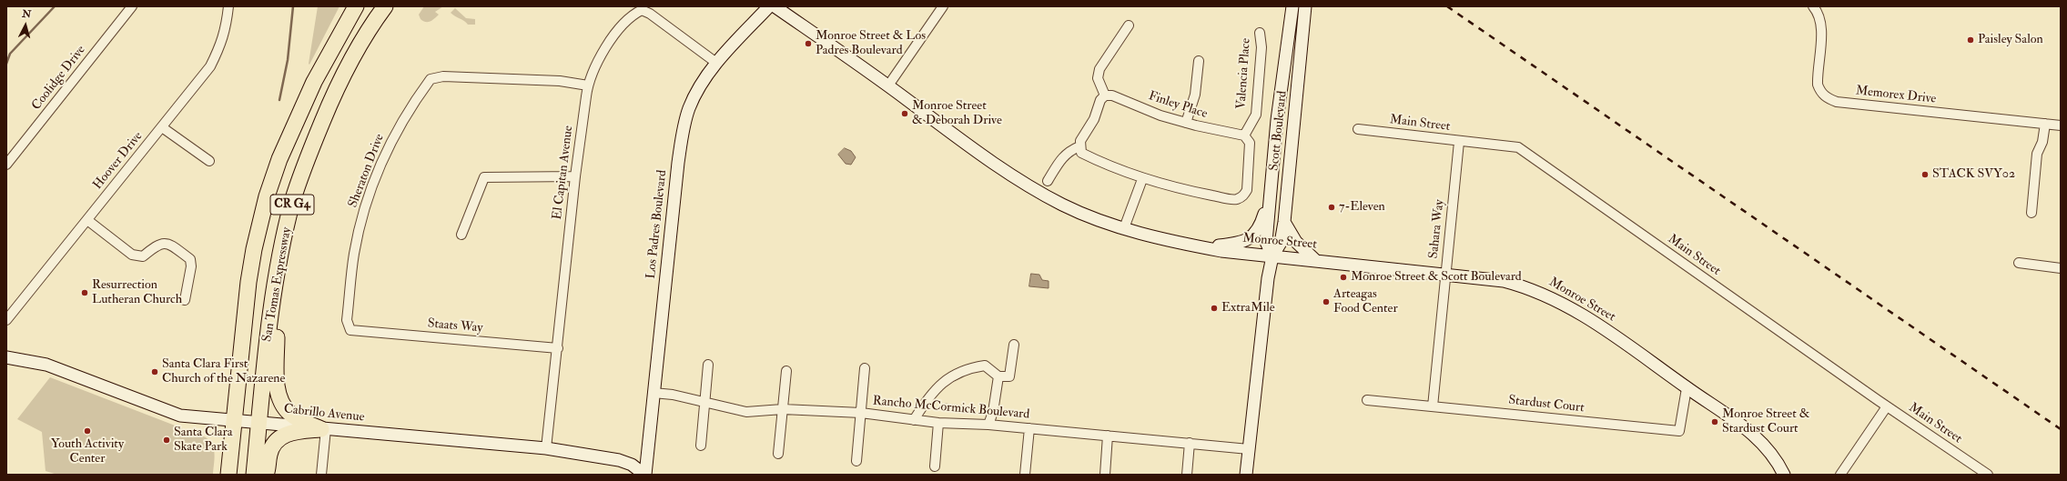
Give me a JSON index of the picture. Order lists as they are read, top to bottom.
{
  "streets": {
    "highway": ["CR G4", "San Tomas Expressway"],
    "main road": [
      "Scott Boulevard",
      "Los Padres Boulevard",
      "Monroe Street",
      "Cabrillo Avenue"
    ],
    "street": [
      "Valencia Place",
      "Coolidge Drive",
      "Memorex Drive",
      "Finley Place",
      "Main Street",
      "Hoover Drive",
      "Sheraton Drive",
      "El Capitan Avenue",
      "Sahara Way",
      "Staats Way",
      "Stardust Court",
      "Rancho McCormick Boulevard"
    ]
  },
  "crossings": [
    ["Valencia Place", "Finley Place"],
    ["Main Street", "Sahara Way"],
    ["Scott Boulevard", "Monroe Street"],
    ["Scott Boulevard", "Rancho McCormick Boulevard"],
    ["Sheraton Drive", "El Capitan Avenue"],
    ["Sheraton Drive", "Staats Way"],
    ["El Capitan Avenue", "Los Padres Boulevard"],
    ["El Capitan Avenue", "Staats Way"],
    ["El Capitan Avenue", "Cabrillo Avenue"],
    ["Los Padres Boulevard", "Rancho McCormick Boulevard"],
    ["Los Padres Boulevard", "Cabrillo Avenue"],
    ["Sahara Way", "Monroe Street"],
    ["Sahara Way", "Stardust Court"],
    ["Monroe Street", "Stardust Court"],
    ["San Tomas Expressway", "Cabrillo Avenue"]
  ],
  "places": [
    "Paisley Salon",
    "Monroe Street & Los Padres Boulevard",
    "Monroe Street & Deborah Drive",
    "STACK SVY02",
    "7-Eleven",
    "Monroe Street & Scott Boulevard",
    "Resurrection Lutheran Church",
    "Arteagas Food Center",
    "ExtraMile",
    "Santa Clara First Church of the Nazarene",
    "Monroe Street & Stardust Court",
    "Youth Activity Center",
    "Santa Clara Skate Park"
  ],
  "north": "top"
}
